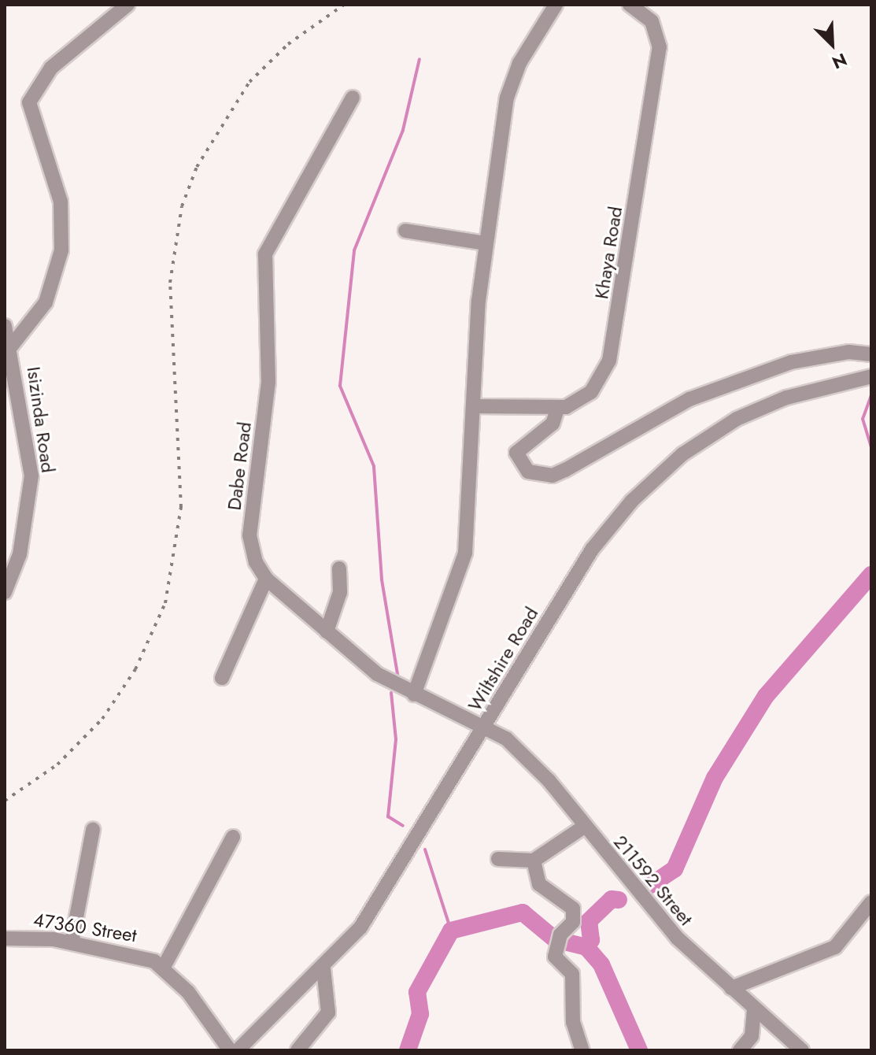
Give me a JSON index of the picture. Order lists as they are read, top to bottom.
{
  "streets": {
    "street": [
      "Khaya Road",
      "Isizinda Road",
      "Dabe Road",
      "Wiltshire Road",
      "211592 Street",
      "47360 Street"
    ]
  },
  "crossings": [
    ["Dabe Road", "Wiltshire Road"],
    ["Dabe Road", "211592 Street"],
    ["Wiltshire Road", "211592 Street"]
  ],
  "north": "bottom right"
}
